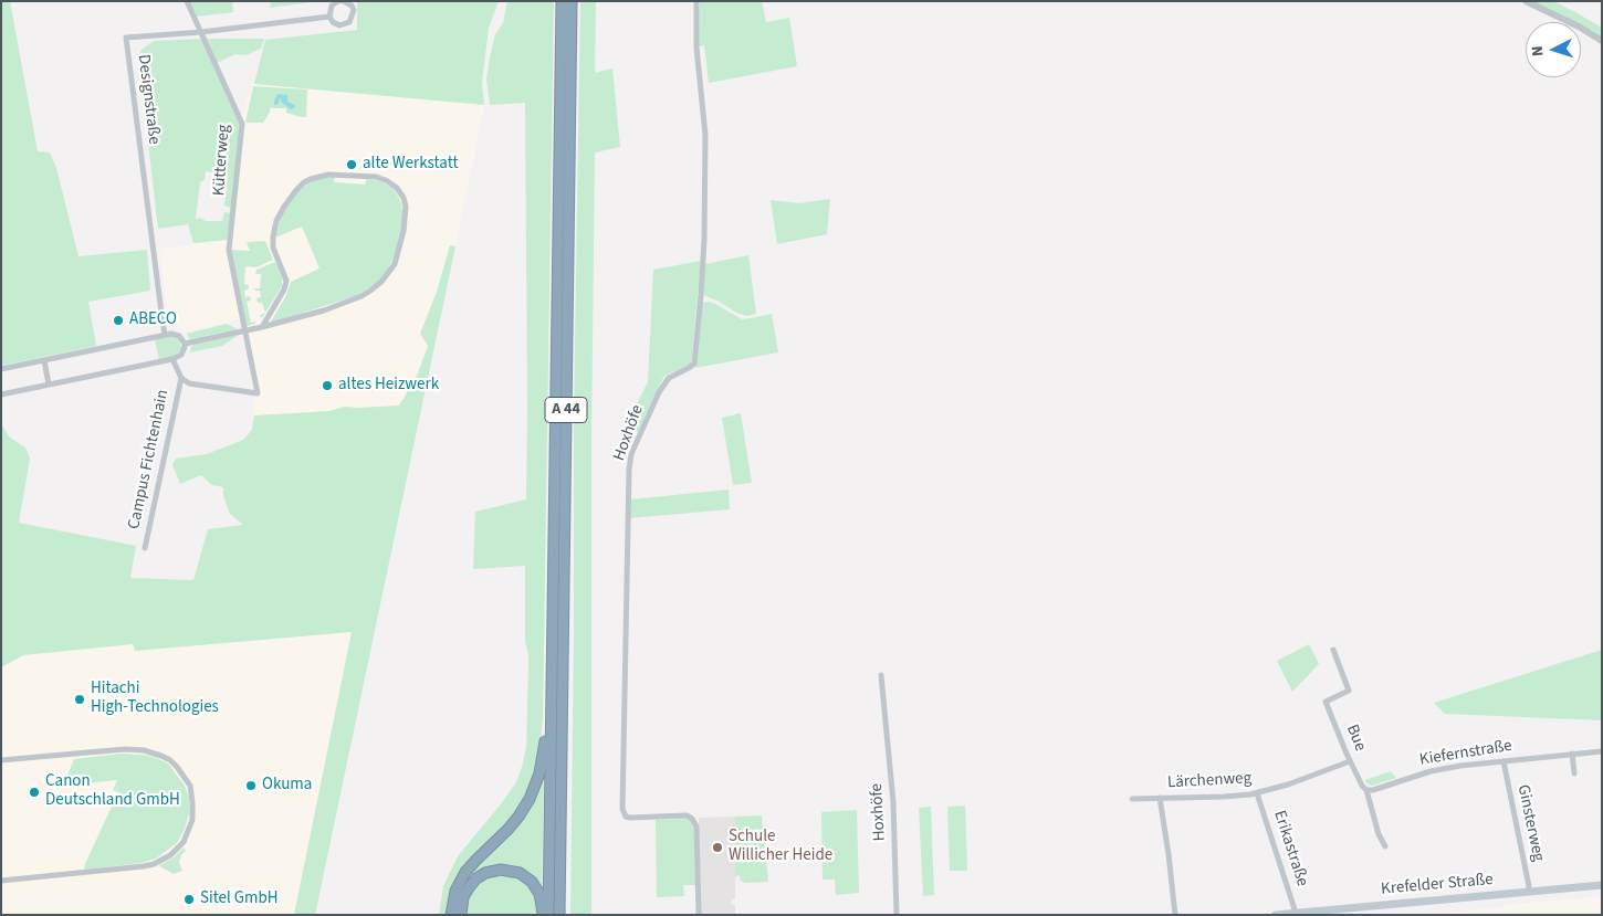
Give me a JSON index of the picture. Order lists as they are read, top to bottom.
{
  "streets": {
    "highway": ["A 44"],
    "main road": ["Krefelder Straße"],
    "street": [
      "Designstraße",
      "Kütterweg",
      "Hoxhöfe",
      "Campus Fichtenhain",
      "Bue",
      "Kiefernstraße",
      "Lärchenweg",
      "Ginsterweg",
      "Erikastraße"
    ]
  },
  "crossings": [
    ["Designstraße", "Kütterweg"],
    ["Kütterweg", "Campus Fichtenhain"],
    ["Bue", "Kiefernstraße"],
    ["Bue", "Lärchenweg"],
    ["Kiefernstraße", "Ginsterweg"],
    ["Lärchenweg", "Erikastraße"],
    ["Ginsterweg", "Krefelder Straße"],
    ["Erikastraße", "Krefelder Straße"]
  ],
  "places": [
    "alte Werkstatt",
    "ABECO",
    "altes Heizwerk",
    "Hitachi High-Technologies",
    "Okuma",
    "Canon Deutschland GmbH",
    "Schule Willicher Heide",
    "Sitel GmbH"
  ],
  "north": "left"
}
